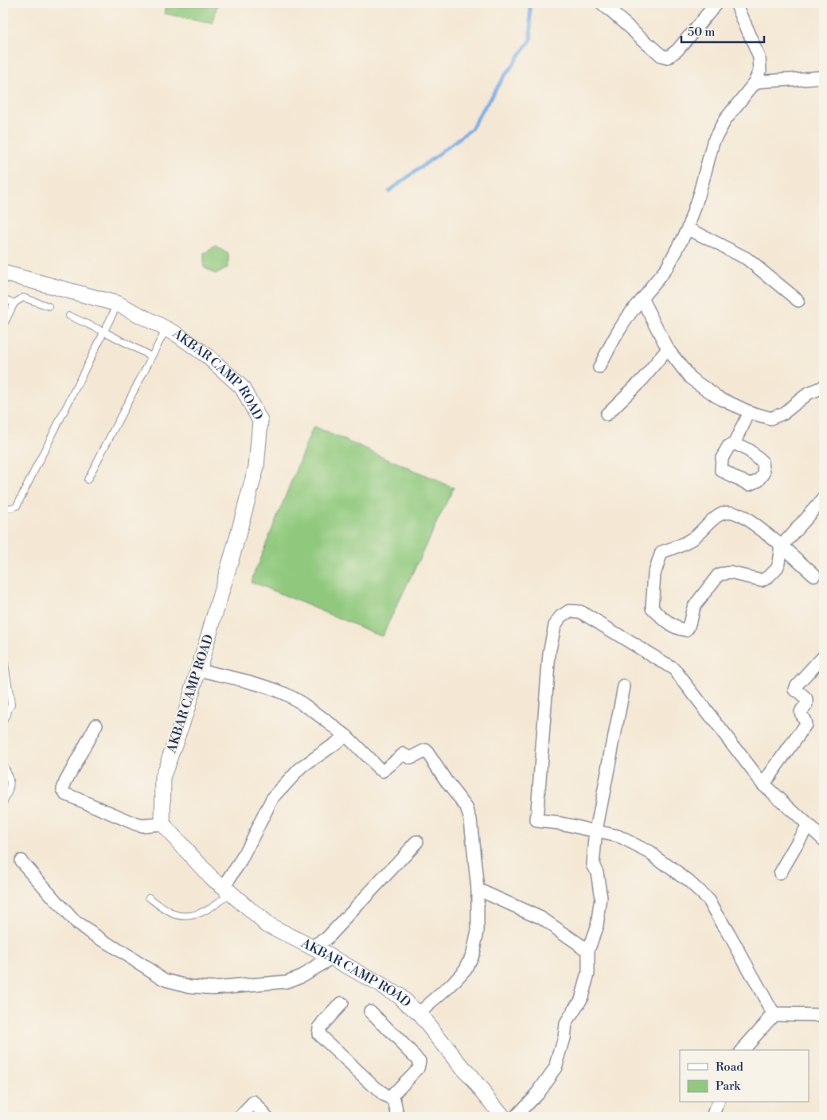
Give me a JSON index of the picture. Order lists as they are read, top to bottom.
{
  "streets": {
    "street": ["AKBAR CAMP ROAD"]
  },
  "legend": ["Road", "Park"],
  "scale_bar": "50 m"
}
